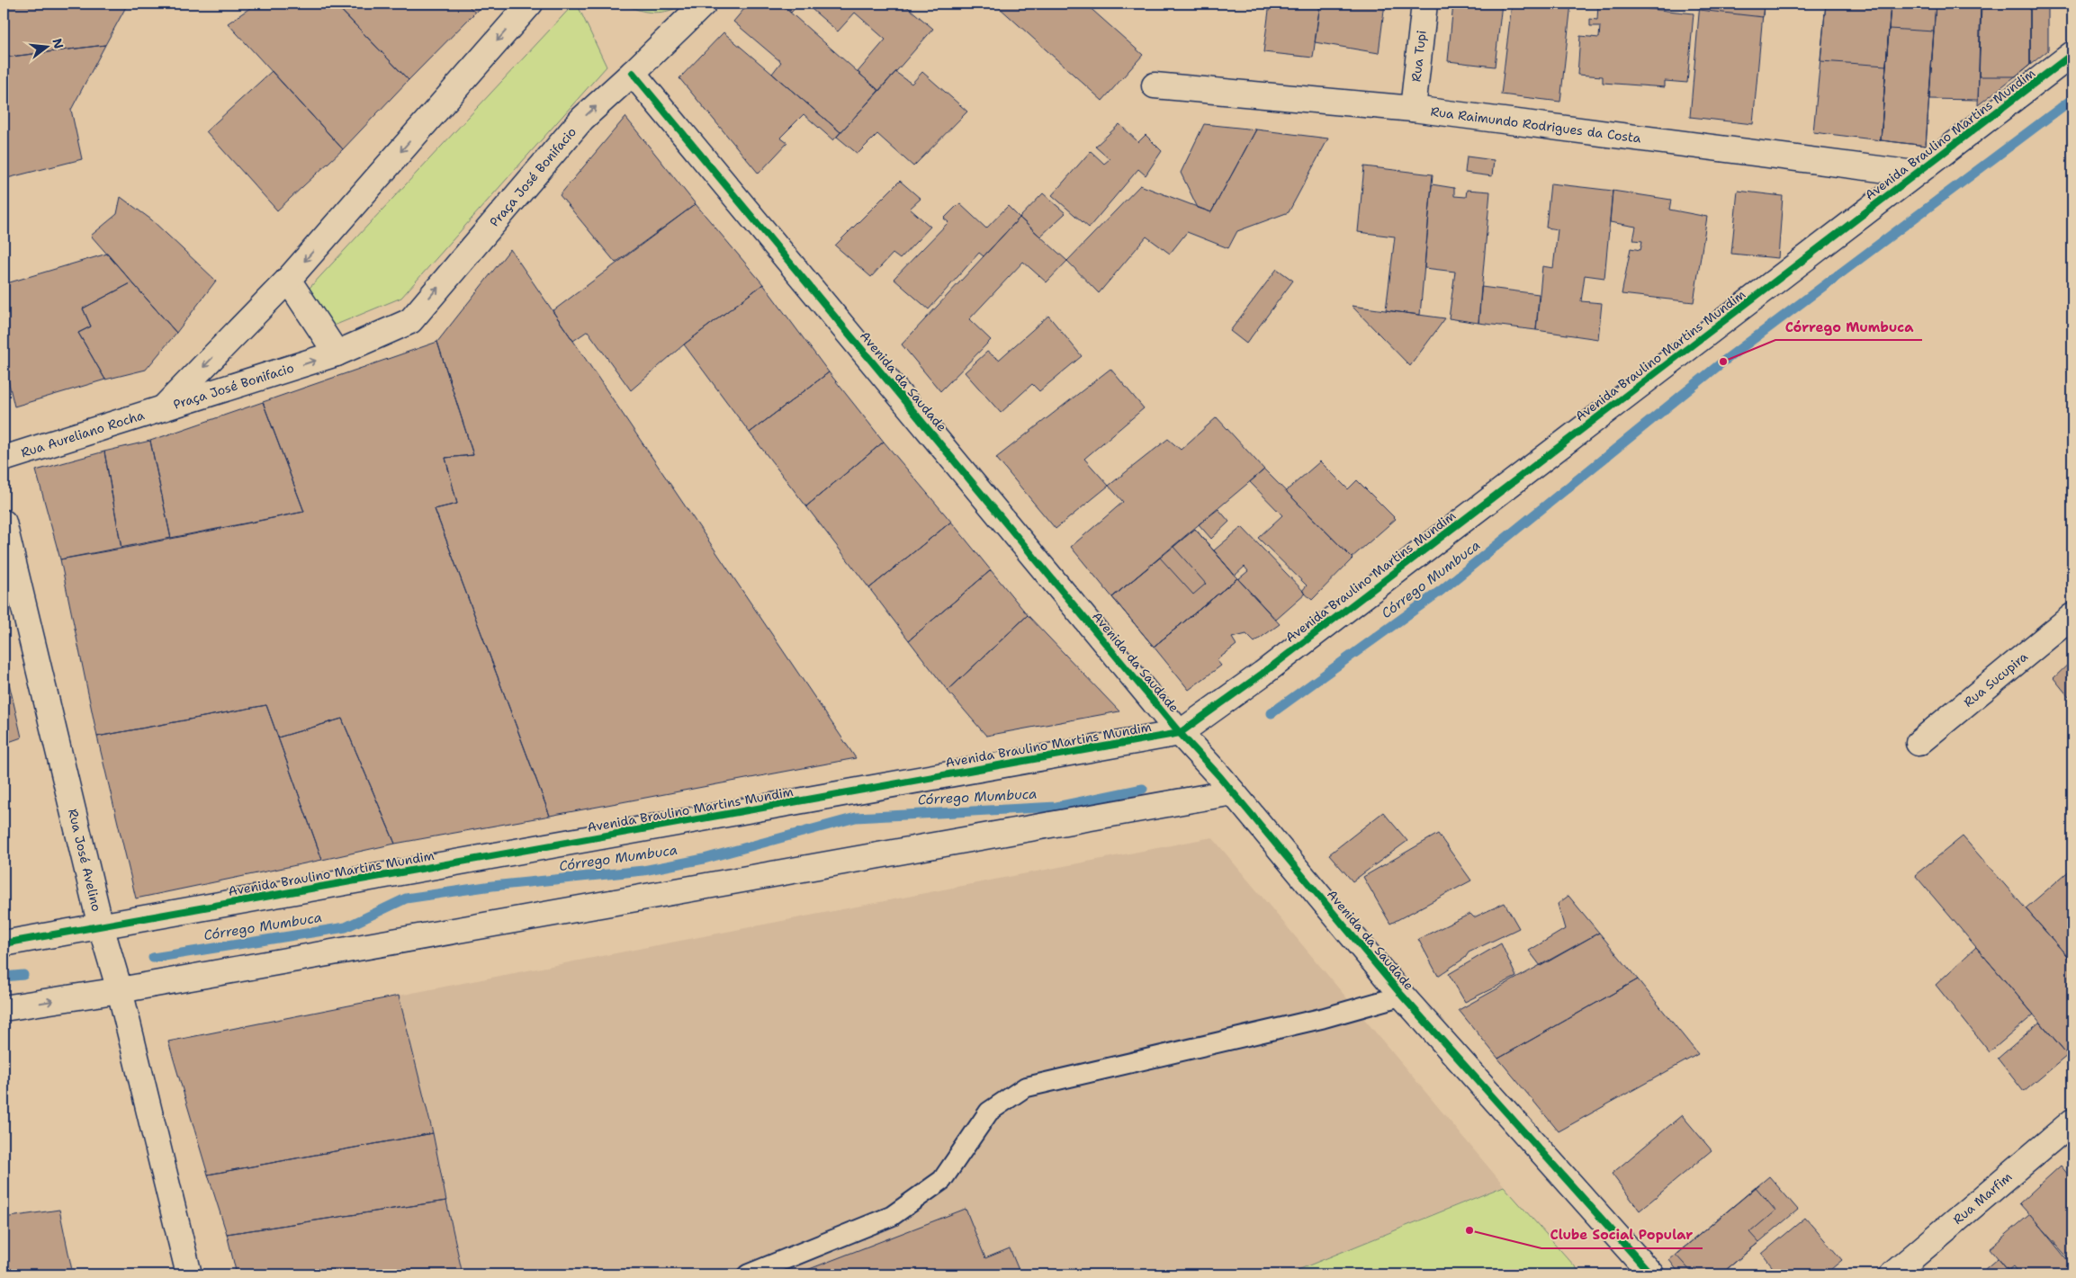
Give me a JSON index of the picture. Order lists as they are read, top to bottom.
{
  "streets": {
    "street": [
      "Rua Tupi",
      "Rua Raimundo Rodrigues da Costa",
      "Avenida Braulino Martins Mundim",
      "Praça José Bonifacio",
      "Avenida da Saudade",
      "Rua Aureliano Rocha",
      "Rua Sucupira",
      "Rua José Avelino",
      "Rua Marfim"
    ]
  },
  "crossings": [
    ["Rua Tupi", "Rua Raimundo Rodrigues da Costa"],
    ["Rua Raimundo Rodrigues da Costa", "Avenida Braulino Martins Mundim"],
    ["Avenida Braulino Martins Mundim", "Avenida da Saudade"],
    ["Avenida Braulino Martins Mundim", "Rua José Avelino"],
    ["Praça José Bonifacio", "Avenida da Saudade"],
    ["Praça José Bonifacio", "Rua Aureliano Rocha"]
  ],
  "water": ["Córrego Mumbuca"],
  "places": ["Córrego Mumbuca", "Clube Social Popular"],
  "north": "right"
}
